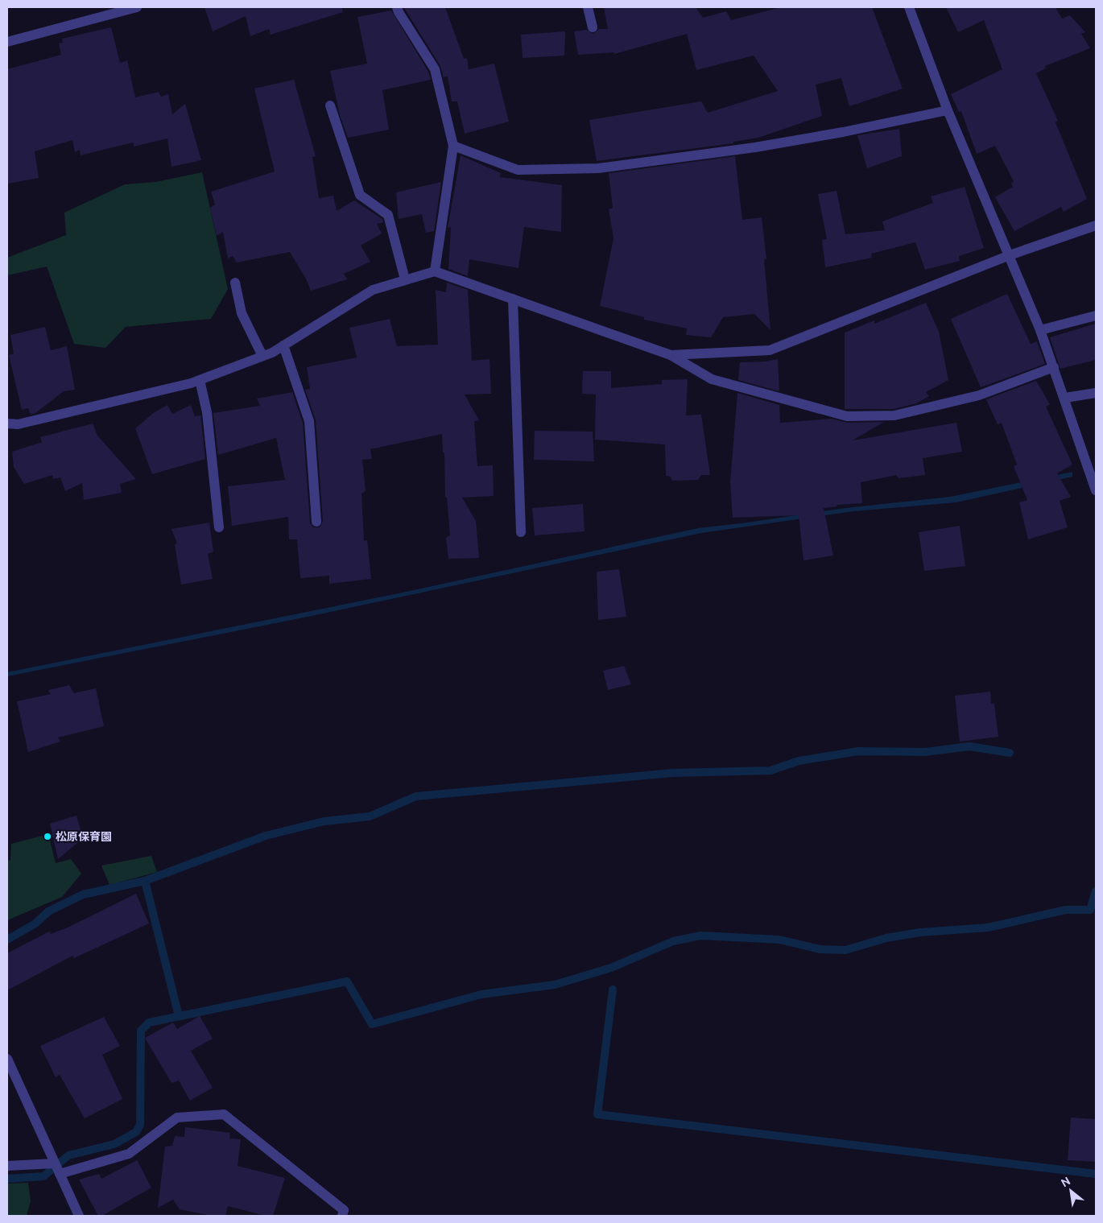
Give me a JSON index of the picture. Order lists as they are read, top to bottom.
{
  "places": ["松原保育園"],
  "north": "top left"
}
